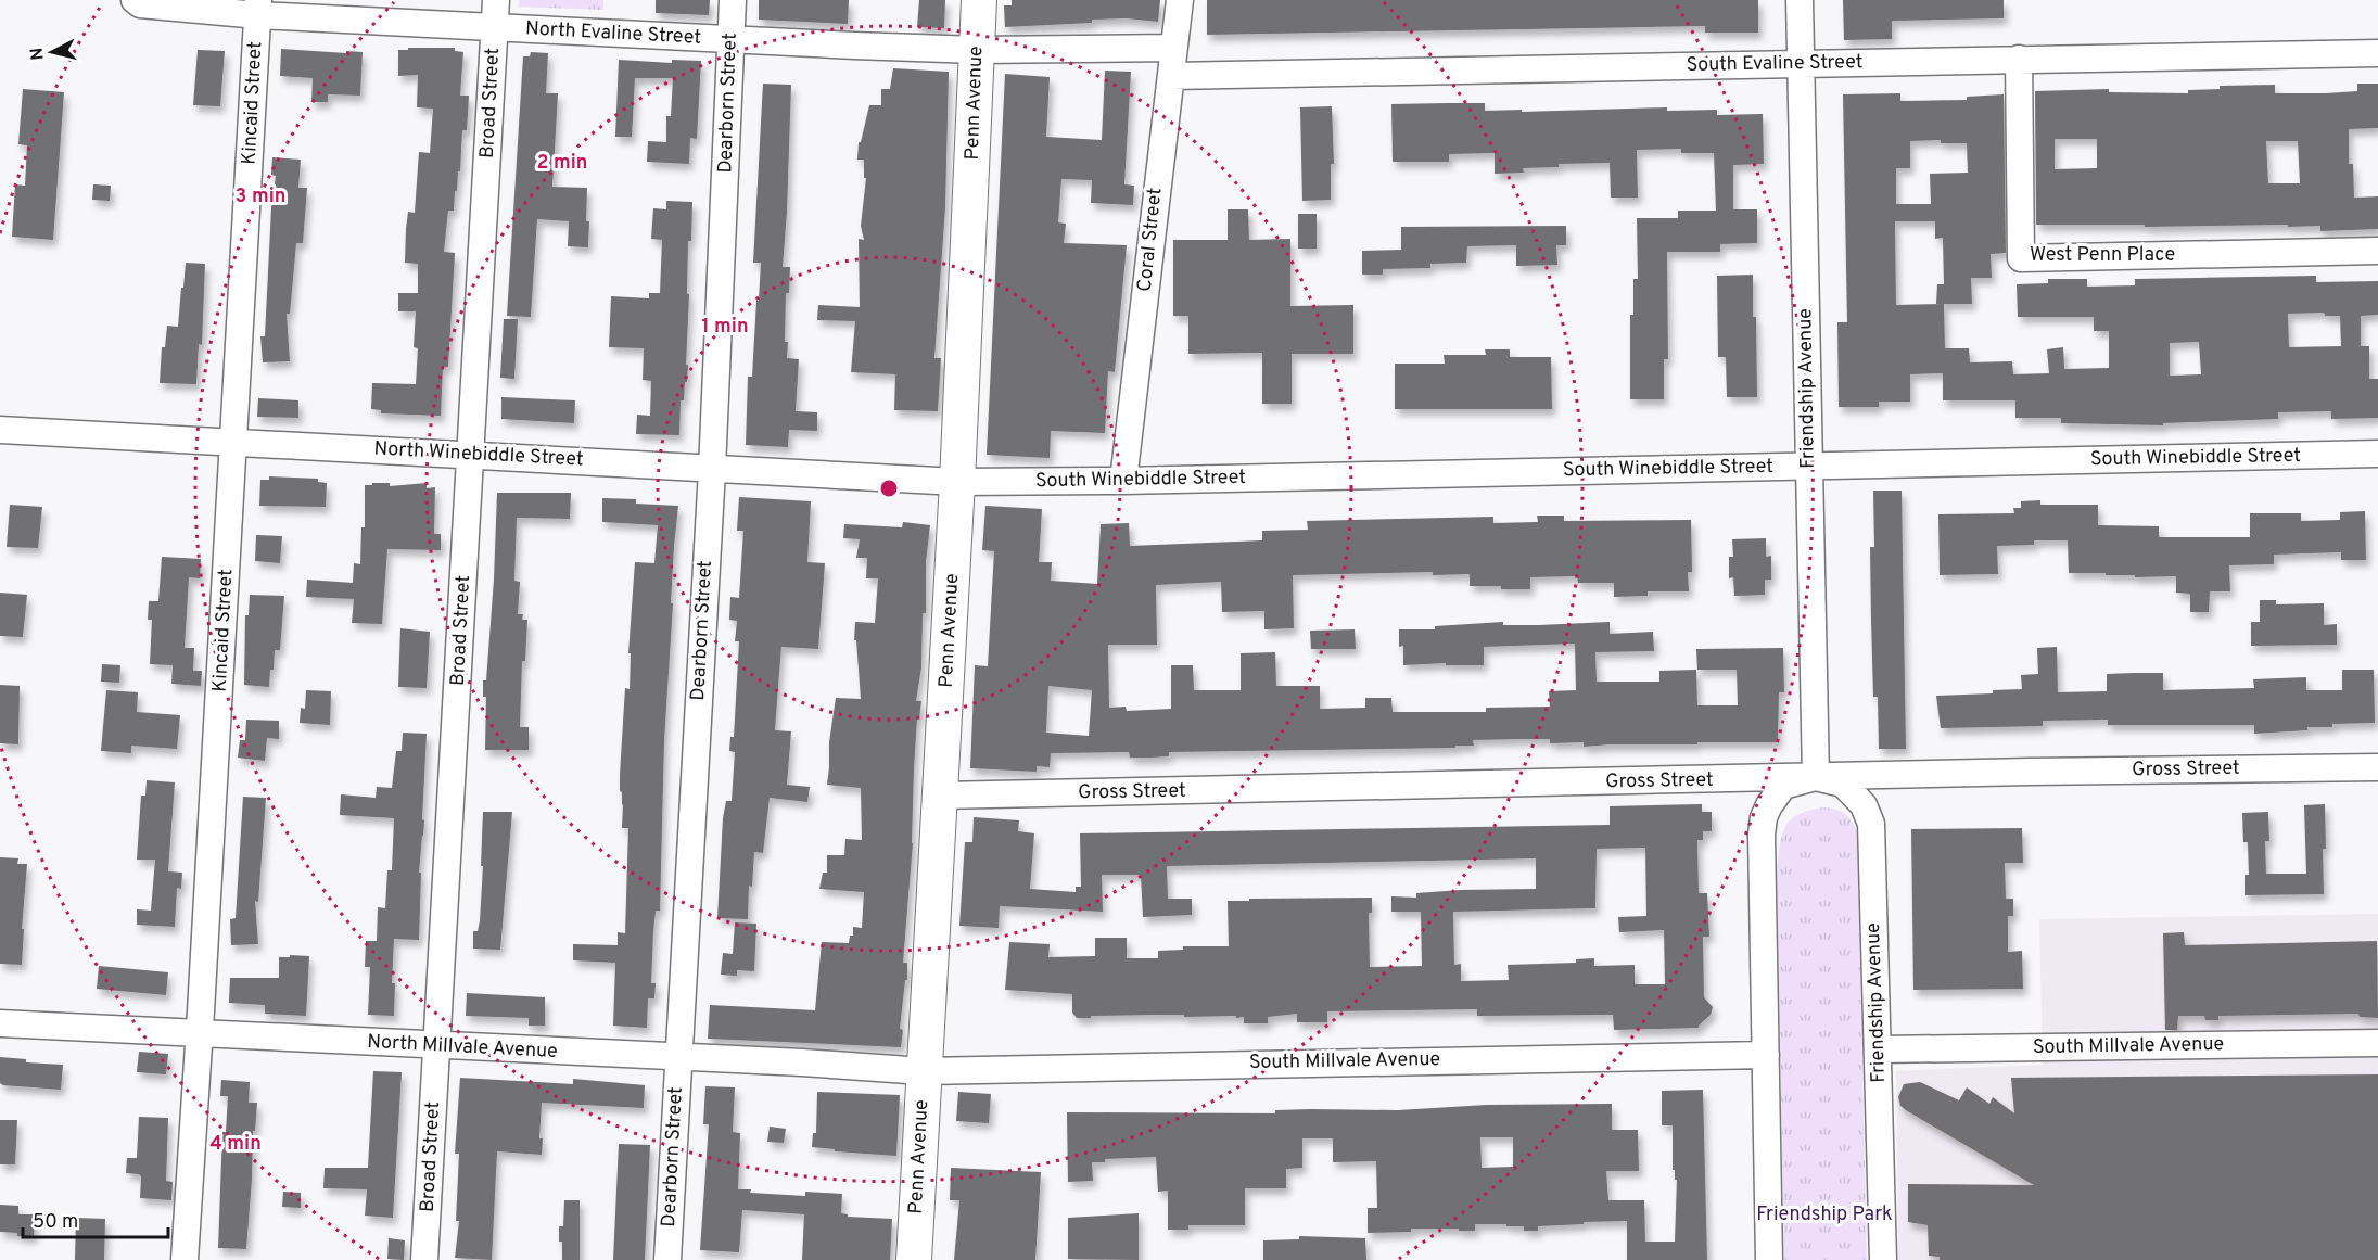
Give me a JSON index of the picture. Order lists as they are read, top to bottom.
{
  "streets": {
    "main road": ["Penn Avenue"],
    "street": [
      "North Evaline Street",
      "South Evaline Street",
      "Kincaid Street",
      "Broad Street",
      "Dearborn Street",
      "Coral Street",
      "West Penn Place",
      "Friendship Avenue",
      "North Winebiddle Street",
      "South Winebiddle Street",
      "Gross Street",
      "South Millvale Avenue",
      "North Millvale Avenue"
    ]
  },
  "crossings": [
    ["North Evaline Street", "Kincaid Street"],
    ["North Evaline Street", "Broad Street"],
    ["North Evaline Street", "Dearborn Street"],
    ["North Evaline Street", "Penn Avenue"],
    ["South Evaline Street", "Coral Street"],
    ["South Evaline Street", "West Penn Place"],
    ["South Evaline Street", "Friendship Avenue"],
    ["Kincaid Street", "North Winebiddle Street"],
    ["Kincaid Street", "North Millvale Avenue"],
    ["Broad Street", "North Winebiddle Street"],
    ["Broad Street", "North Millvale Avenue"],
    ["Dearborn Street", "North Winebiddle Street"],
    ["Dearborn Street", "North Millvale Avenue"],
    ["Penn Avenue", "North Winebiddle Street"],
    ["Penn Avenue", "South Winebiddle Street"],
    ["Penn Avenue", "Gross Street"],
    ["Penn Avenue", "South Millvale Avenue"],
    ["Penn Avenue", "North Millvale Avenue"],
    ["Coral Street", "South Winebiddle Street"],
    ["Friendship Avenue", "South Winebiddle Street"],
    ["Friendship Avenue", "Gross Street"],
    ["Friendship Avenue", "South Millvale Avenue"],
    ["North Winebiddle Street", "South Winebiddle Street"],
    ["South Millvale Avenue", "North Millvale Avenue"]
  ],
  "parks": ["Friendship Park"],
  "scale_bar": "50 m",
  "north": "left",
  "rings": [
    "2 min",
    "3 min",
    "1 min",
    "4 min"
  ]
}
